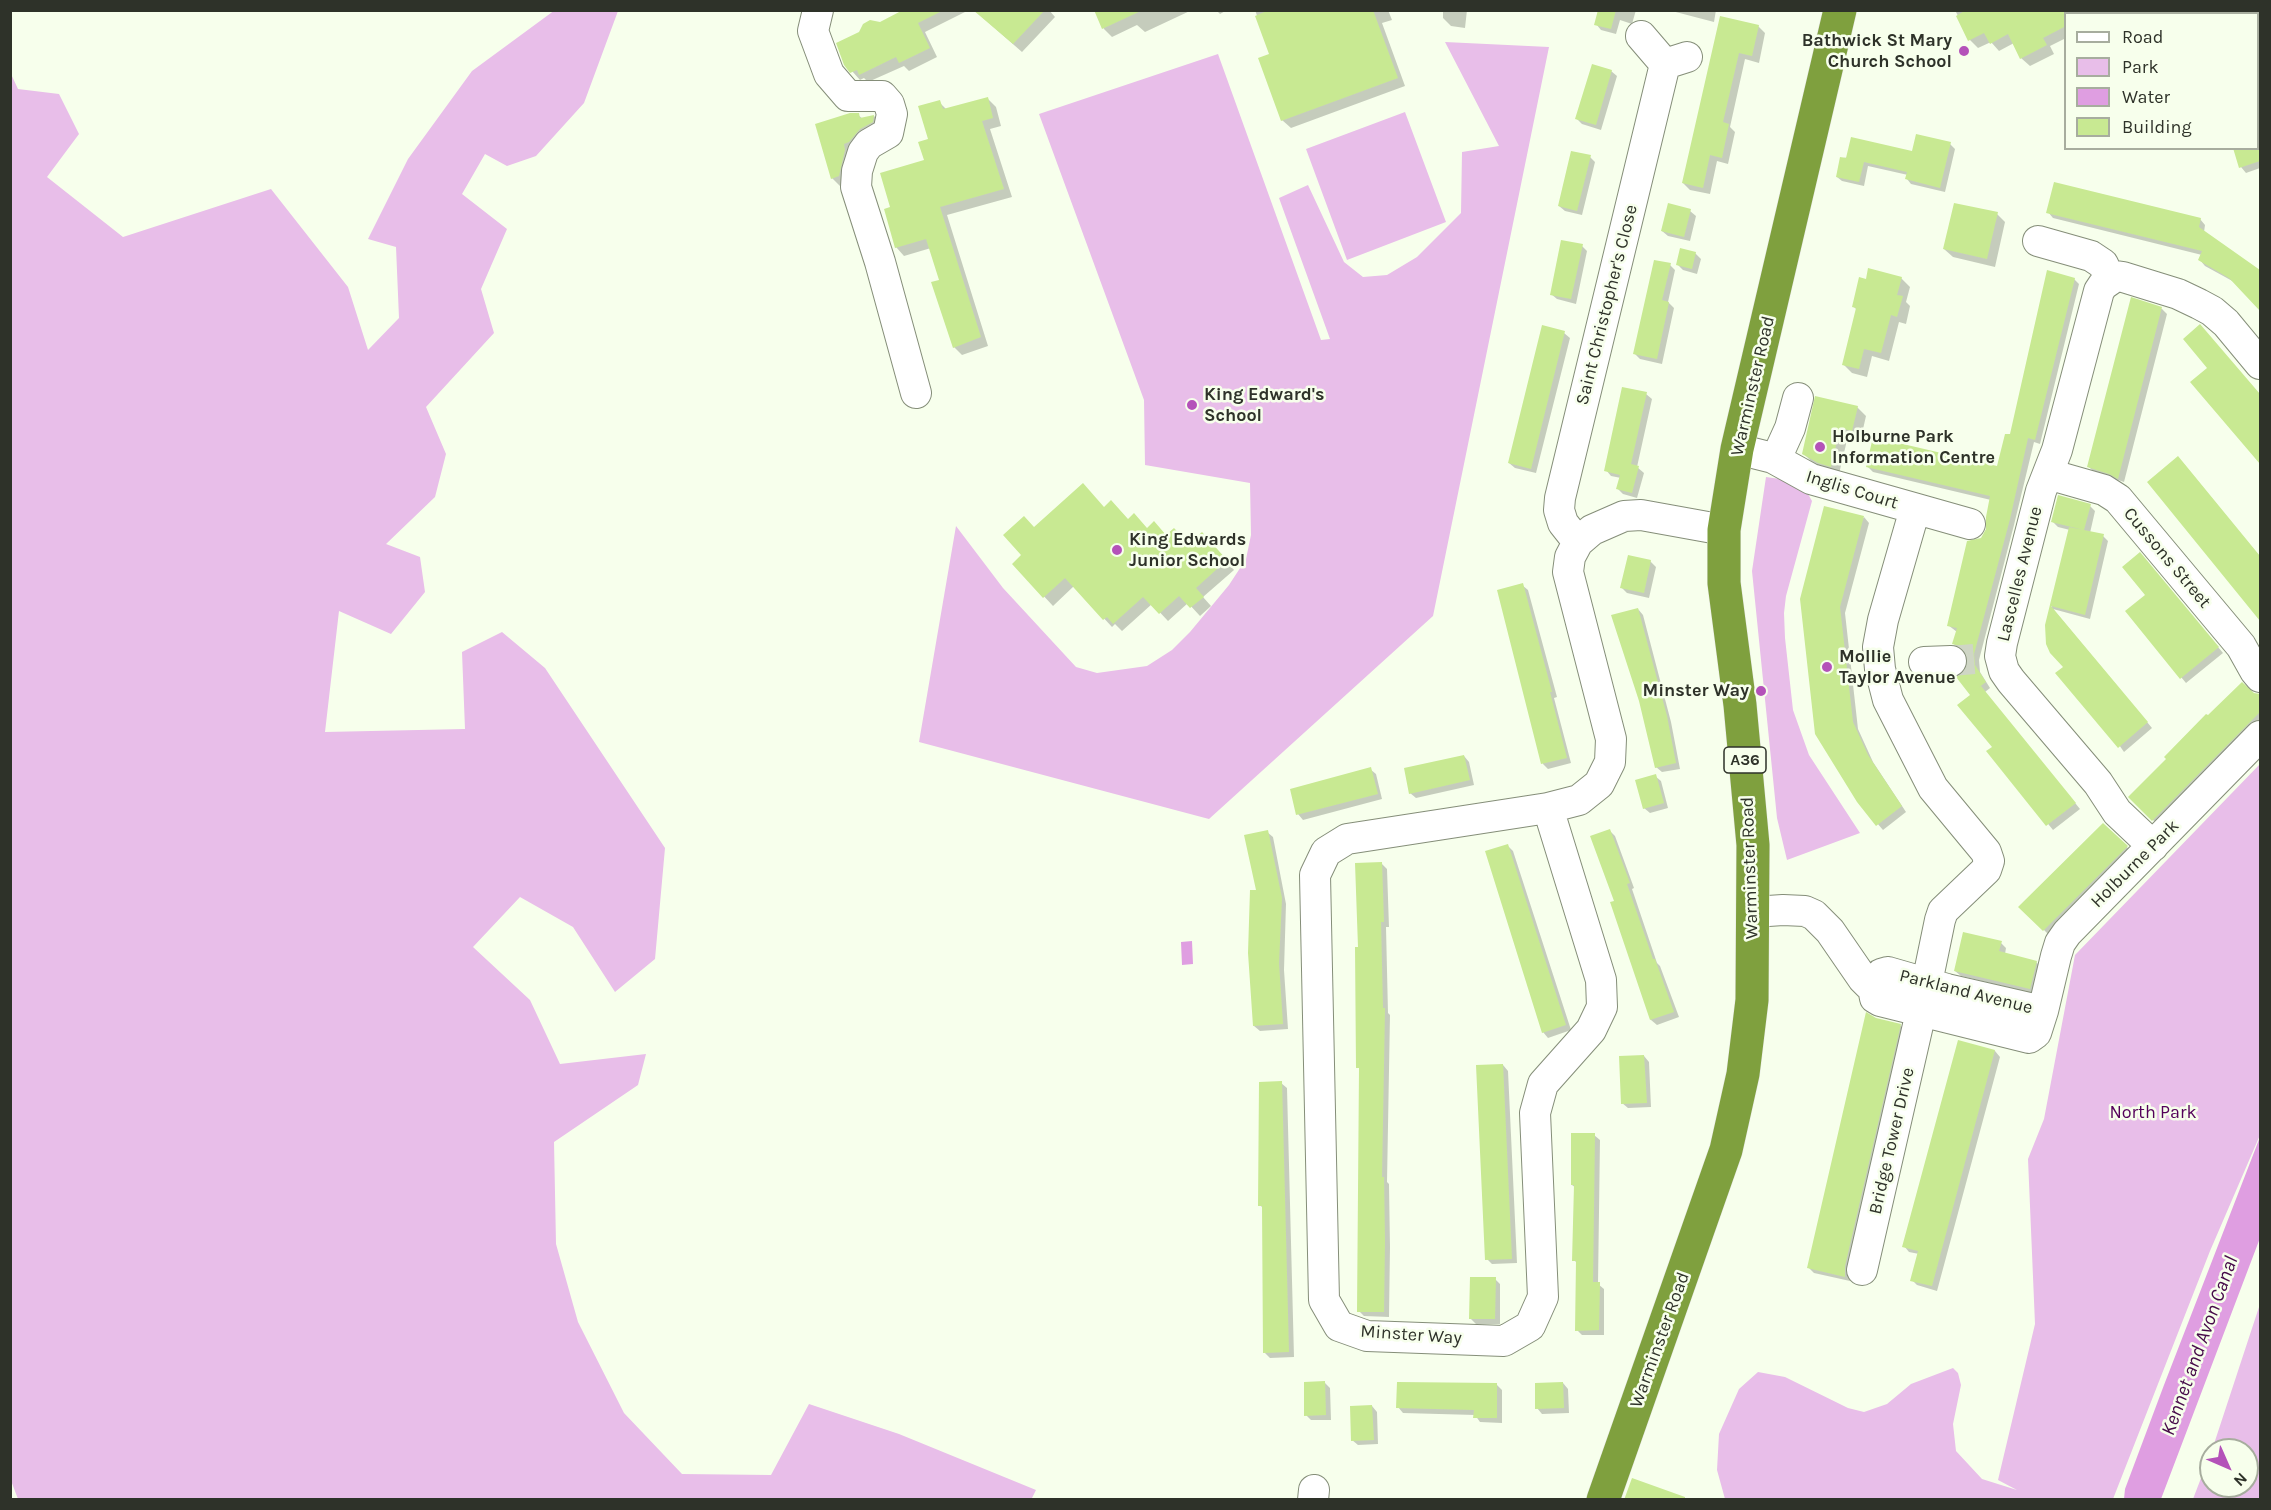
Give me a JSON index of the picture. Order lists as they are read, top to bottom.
{
  "streets": {
    "highway": ["Warminster Road", "A36"],
    "street": [
      "Saint Christopher's Close",
      "Inglis Court",
      "Cussons Street",
      "Lascelles Avenue",
      "Holburne Park",
      "Parkland Avenue",
      "Bridge Tower Drive",
      "Minster Way"
    ]
  },
  "crossings": [
    ["Saint Christopher's Close", "Minster Way"],
    ["Warminster Road", "Inglis Court"],
    ["Warminster Road", "Parkland Avenue"],
    ["Cussons Street", "Lascelles Avenue"],
    ["Lascelles Avenue", "Holburne Park"],
    ["Holburne Park", "Parkland Avenue"],
    ["Parkland Avenue", "Bridge Tower Drive"]
  ],
  "water": ["Kennet and Avon Canal"],
  "parks": ["North Park"],
  "places": [
    "Bathwick St Mary Church School",
    "King Edward's School",
    "Holburne Park Information Centre",
    "King Edwards Junior School",
    "Mollie Taylor Avenue",
    "Minster Way"
  ],
  "legend": [
    "Road",
    "Park",
    "Water",
    "Building"
  ],
  "north": "bottom right"
}
